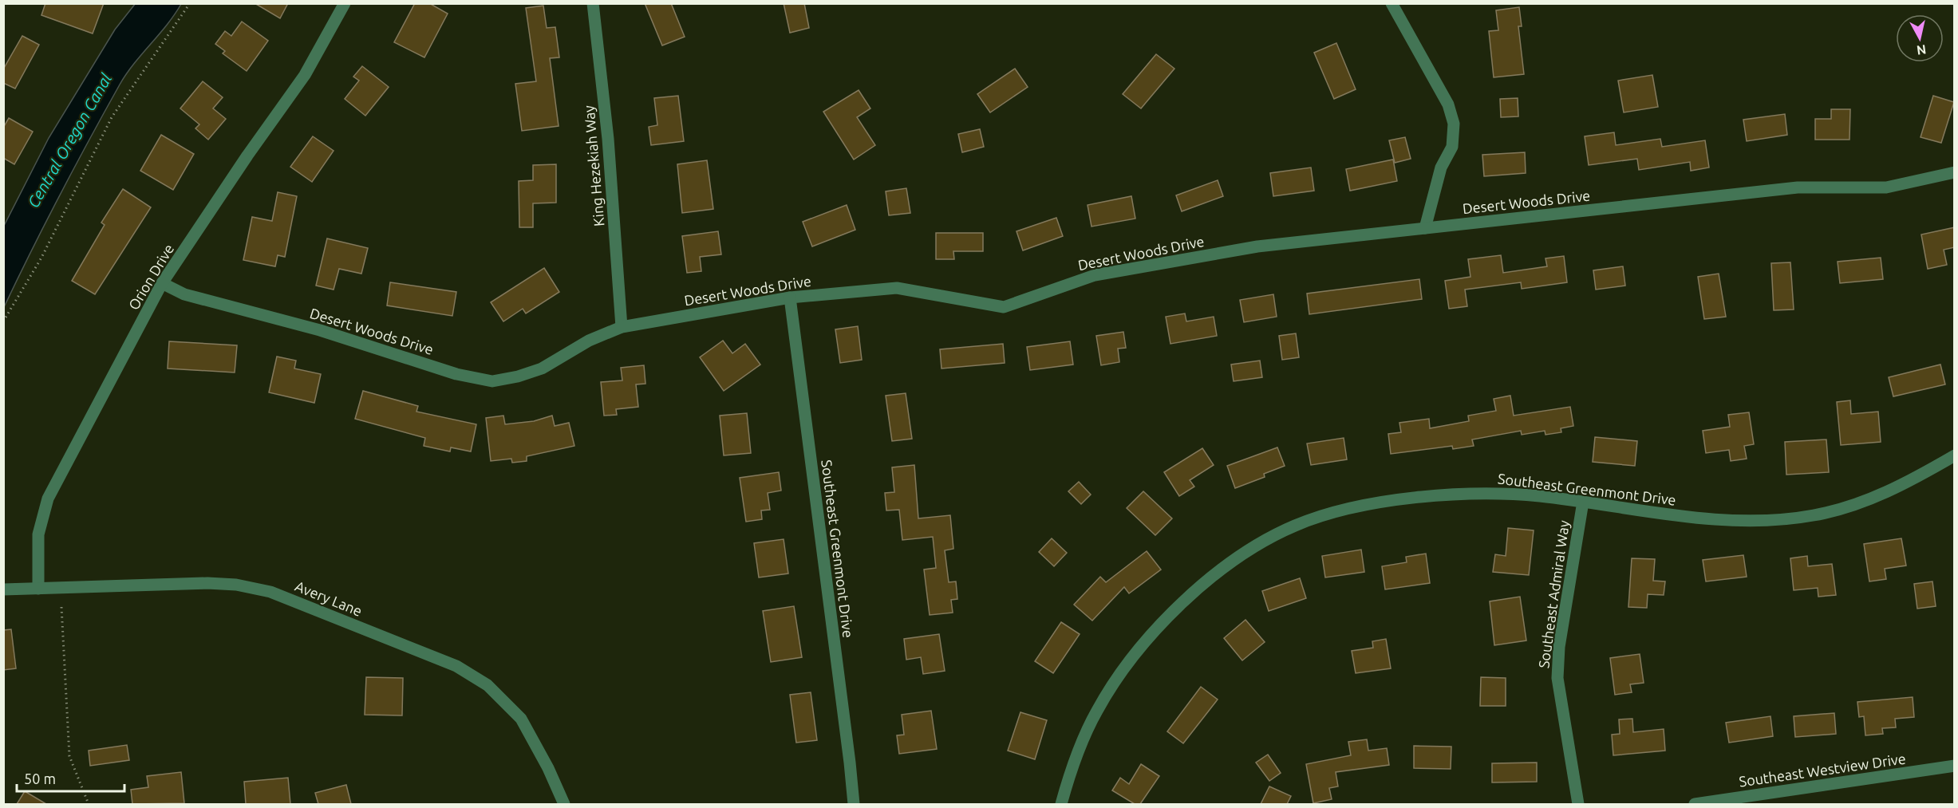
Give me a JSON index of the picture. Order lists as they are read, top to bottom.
{
  "streets": {
    "street": [
      "King Hezekiah Way",
      "Desert Woods Drive",
      "Orion Drive",
      "Southeast Greenmont Drive",
      "Southeast Admiral Way",
      "Avery Lane",
      "Southeast Westview Drive"
    ]
  },
  "crossings": [
    ["King Hezekiah Way", "Desert Woods Drive"],
    ["Desert Woods Drive", "Orion Drive"],
    ["Desert Woods Drive", "Southeast Greenmont Drive"],
    ["Orion Drive", "Avery Lane"],
    ["Southeast Greenmont Drive", "Southeast Admiral Way"]
  ],
  "water": ["Central Oregon Canal"],
  "scale_bar": "50 m",
  "north": "bottom"
}
